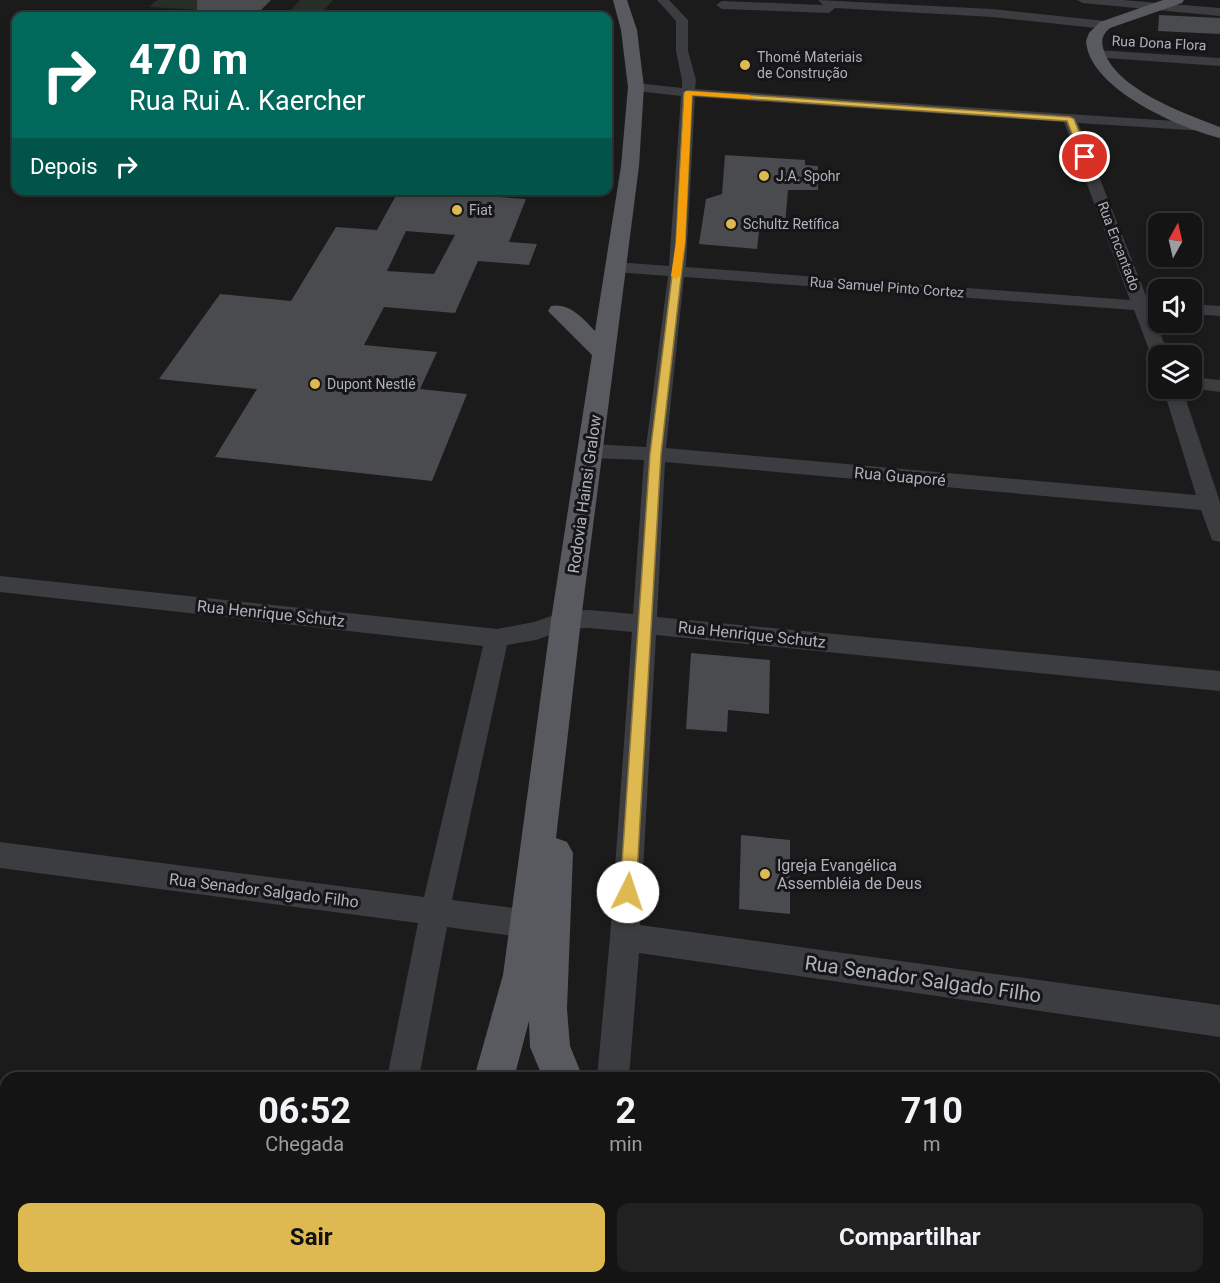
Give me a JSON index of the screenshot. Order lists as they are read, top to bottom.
{
  "streets": {
    "main road": ["Rodovia Hainsi Gralow"],
    "street": [
      "Rua Dona Flora",
      "Rua Encantado",
      "Rua Samuel Pinto Cortez",
      "Rua Guaporé",
      "Rua Henrique Schutz",
      "Rua Senador Salgado Filho"
    ]
  },
  "crossings": [
    ["Rua Samuel Pinto Cortez", "Rodovia Hainsi Gralow"],
    ["Rua Guaporé", "Rodovia Hainsi Gralow"],
    ["Rodovia Hainsi Gralow", "Rua Henrique Schutz"],
    ["Rodovia Hainsi Gralow", "Rua Senador Salgado Filho"]
  ],
  "places": [
    "Thomé Materiais de Construção",
    "J.A. Spohr",
    "Fiat",
    "Schultz Retífica",
    "Dupont Nestlé",
    "Igreja Evangélica Assembléia de Deus"
  ],
  "north": "top",
  "page": {
    "turn": ["470 m", "Rua Rui A. Kaercher"],
    "then": "Depois",
    "eta": [
      "06:52",
      "Chegada",
      "2",
      "min",
      "710",
      "m"
    ],
    "buttons": ["Sair", "Compartilhar"]
  }
}
